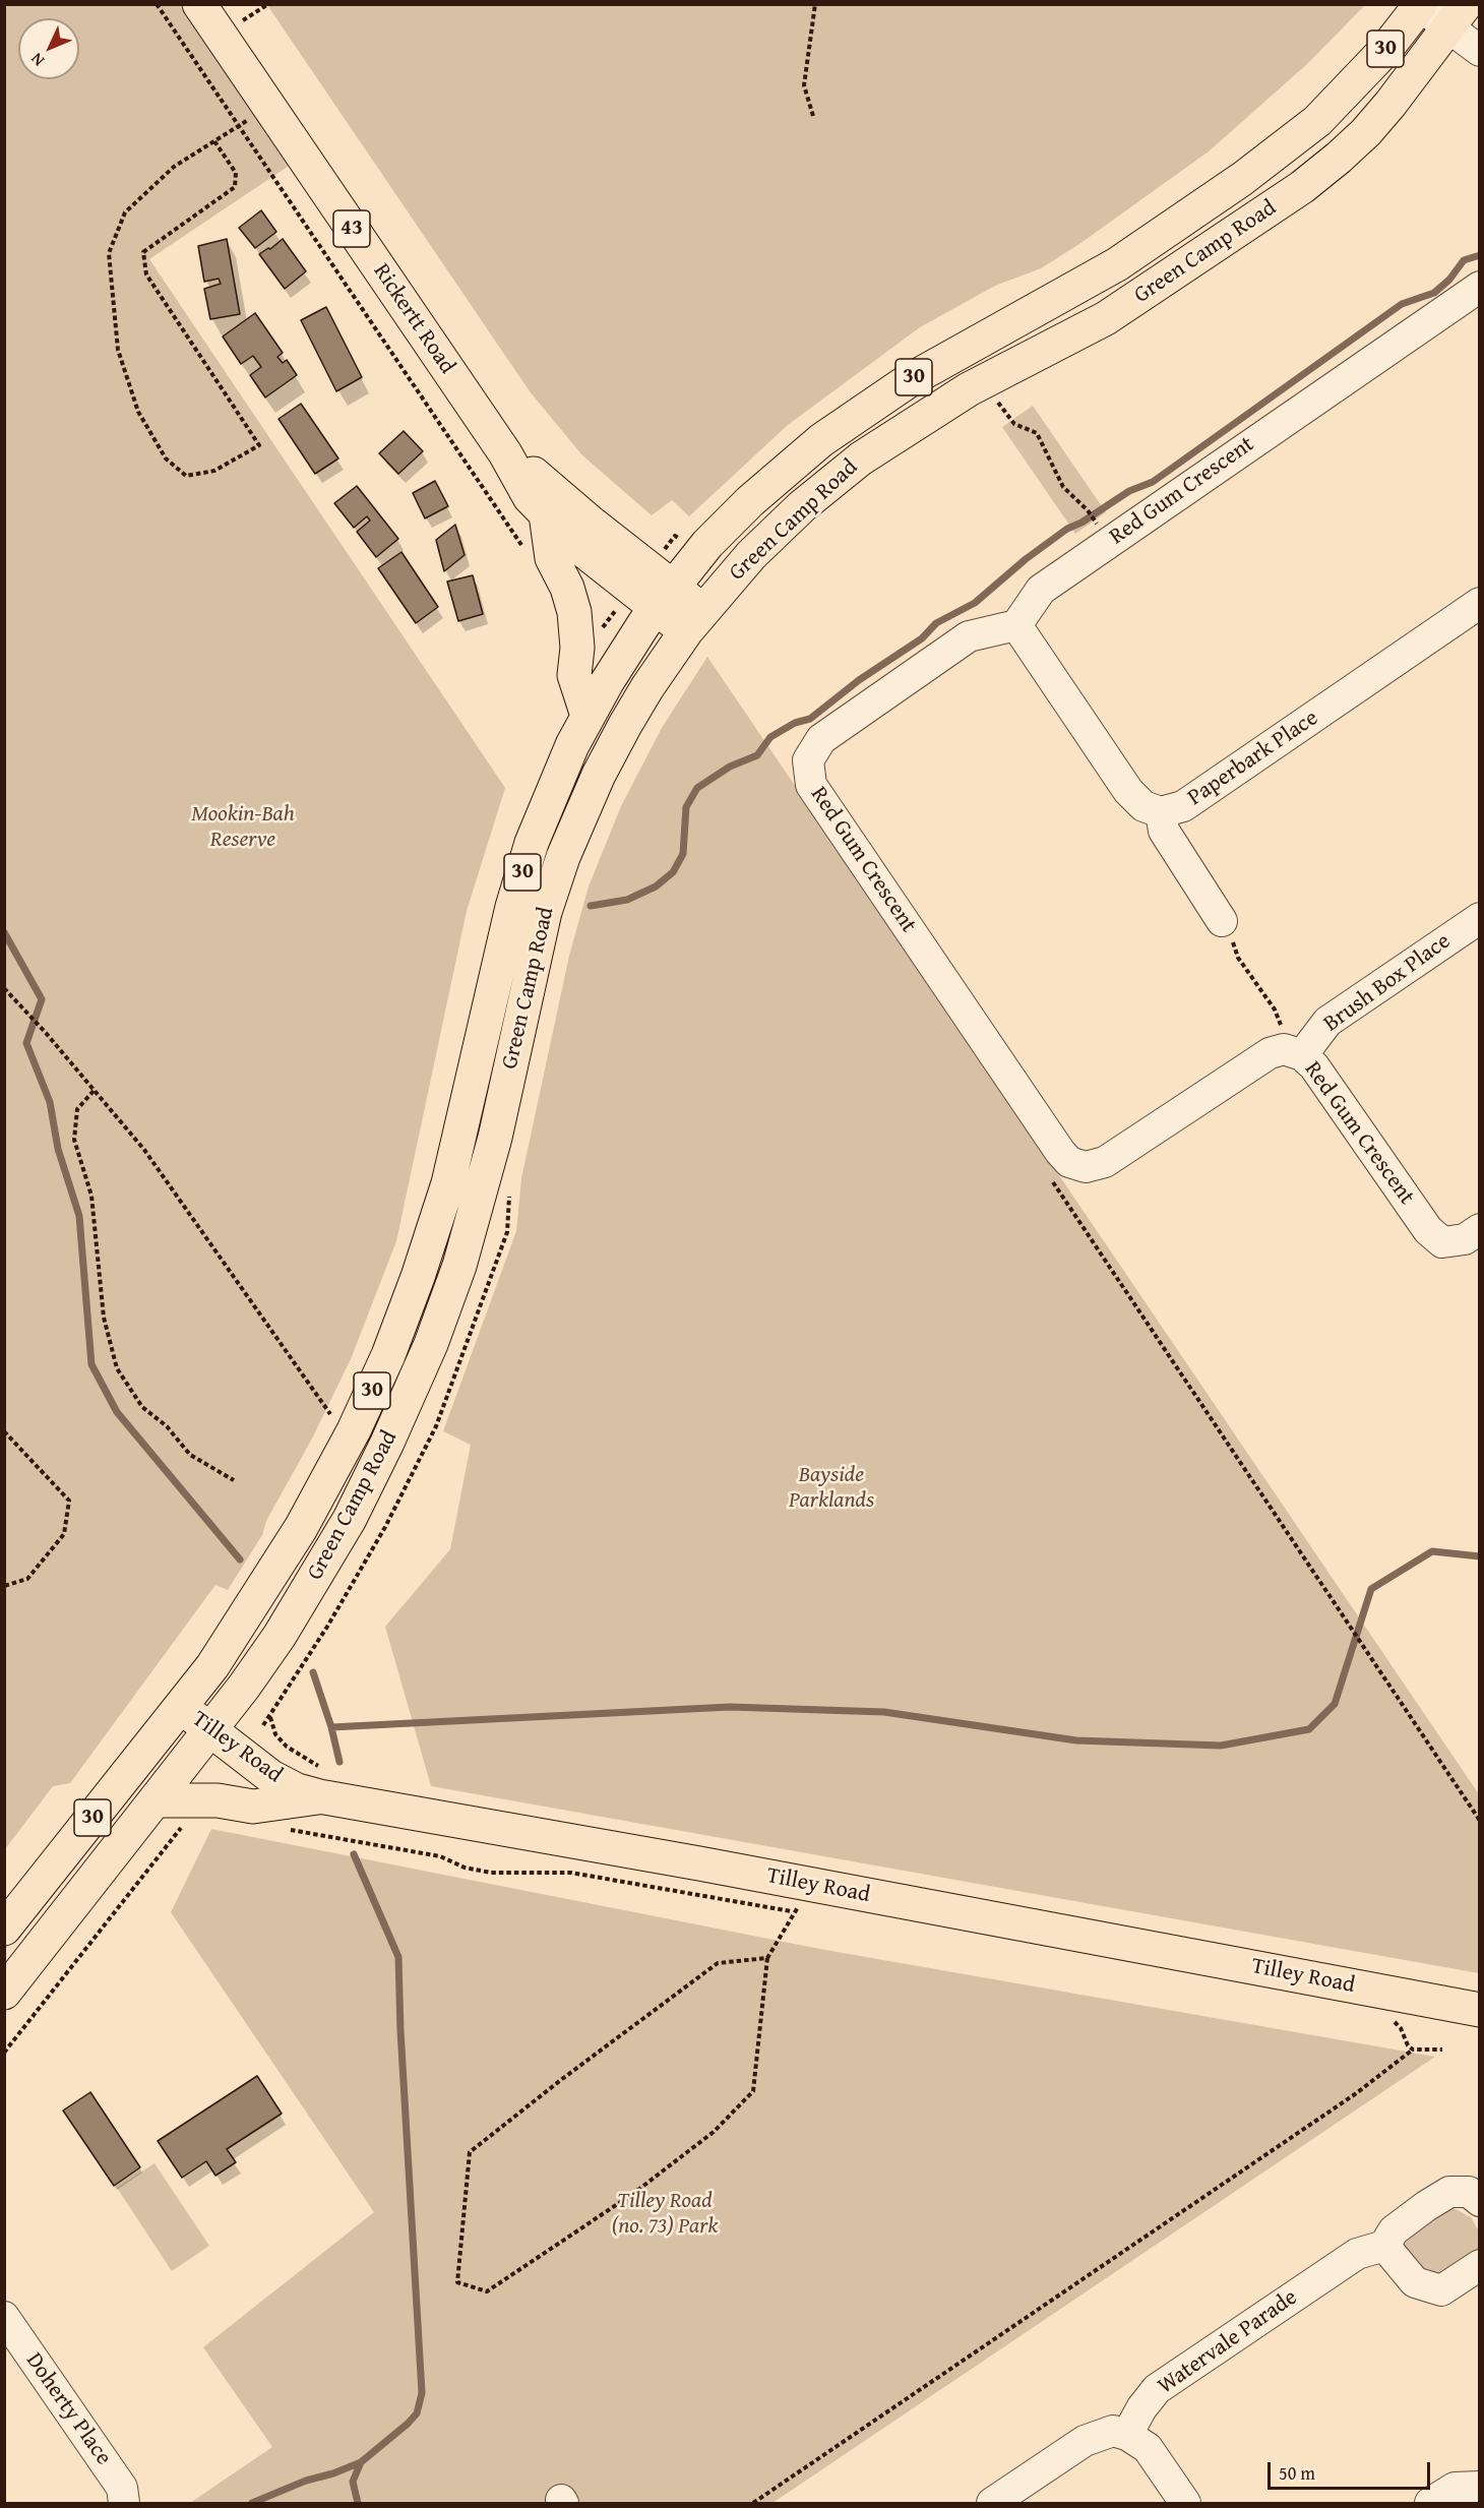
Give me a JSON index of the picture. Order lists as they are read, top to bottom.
{
  "streets": {
    "main road": [
      "30",
      "43",
      "Green Camp Road",
      "Rickertt Road",
      "Tilley Road"
    ],
    "street": [
      "Red Gum Crescent",
      "Paperbark Place",
      "Brush Box Place",
      "Watervale Parade",
      "Doherty Place"
    ]
  },
  "crossings": [
    ["Green Camp Road", "Rickertt Road"],
    ["Green Camp Road", "Tilley Road"],
    ["Red Gum Crescent", "Paperbark Place"],
    ["Red Gum Crescent", "Brush Box Place"]
  ],
  "parks": ["Mookin-Bah Reserve", "Bayside Parklands", "Tilley Road (no. 73) Park"],
  "scale_bar": "50 m",
  "north": "bottom left"
}
